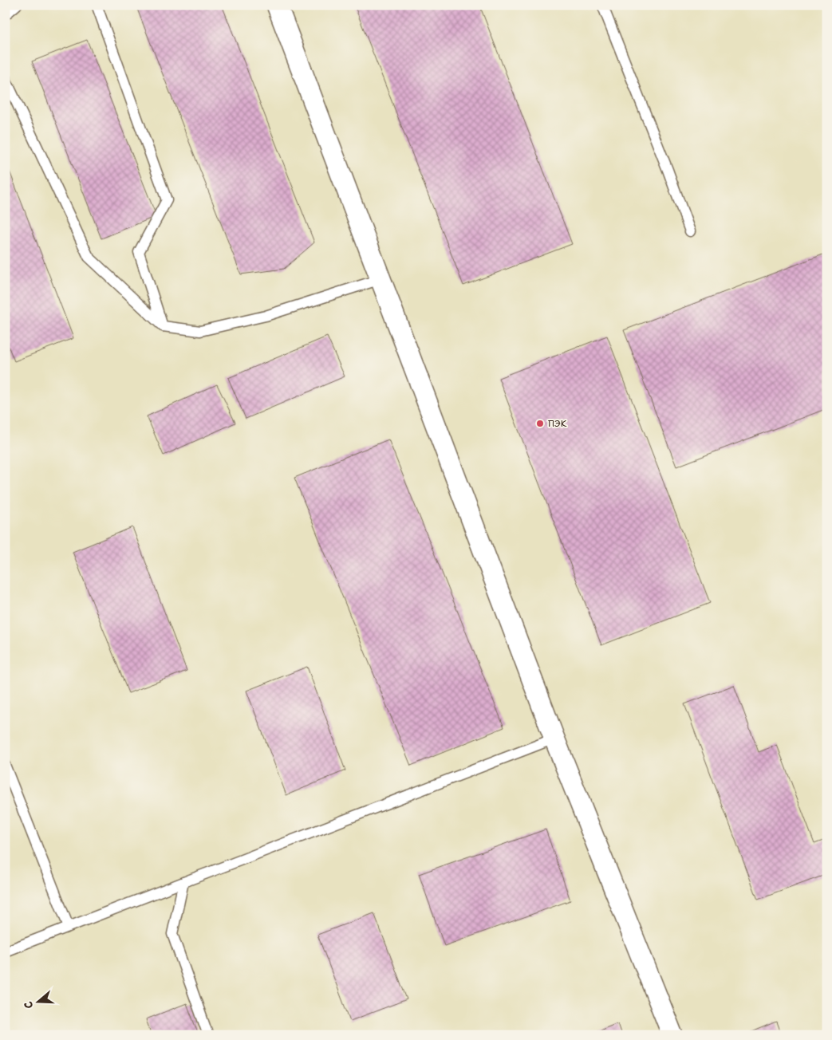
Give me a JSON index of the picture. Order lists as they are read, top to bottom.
{
  "places": ["ПЭК"],
  "north": "left"
}
